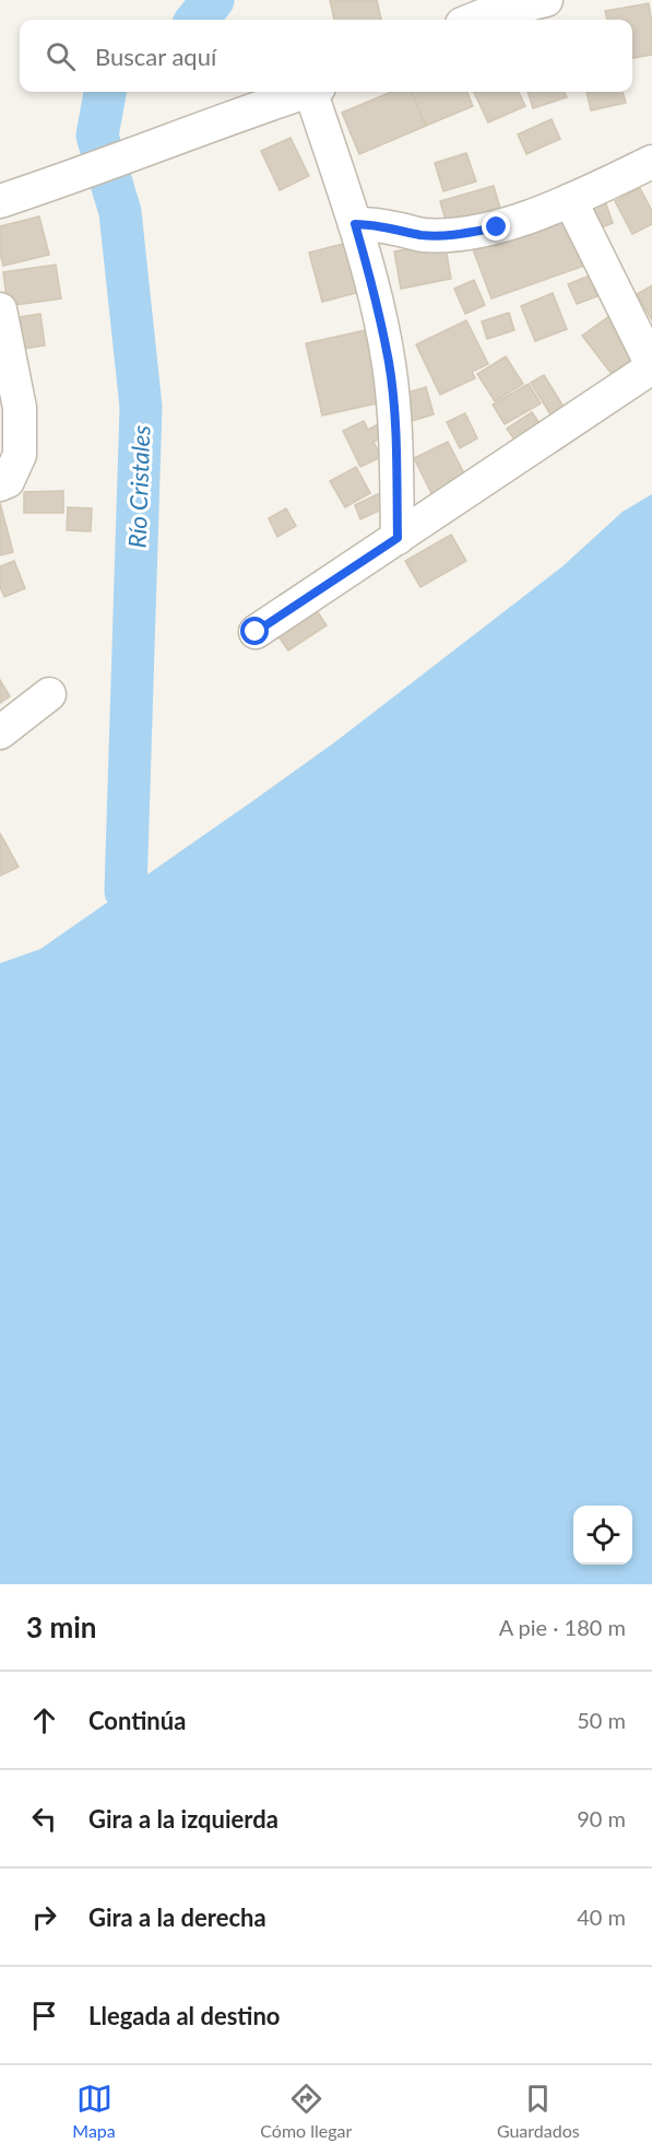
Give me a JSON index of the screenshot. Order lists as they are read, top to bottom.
{
  "water": ["Río Cristales"],
  "page": {
    "search": "Buscar aquí",
    "heading": ["3 min", "A pie · 180 m"],
    "list": [
      ["Continúa", "50 m"],
      ["Gira a la izquierda", "90 m"],
      ["Gira a la derecha", "40 m"],
      "Llegada al destino"
    ],
    "nav": ["Mapa", "Cómo llegar", "Guardados"]
  }
}
